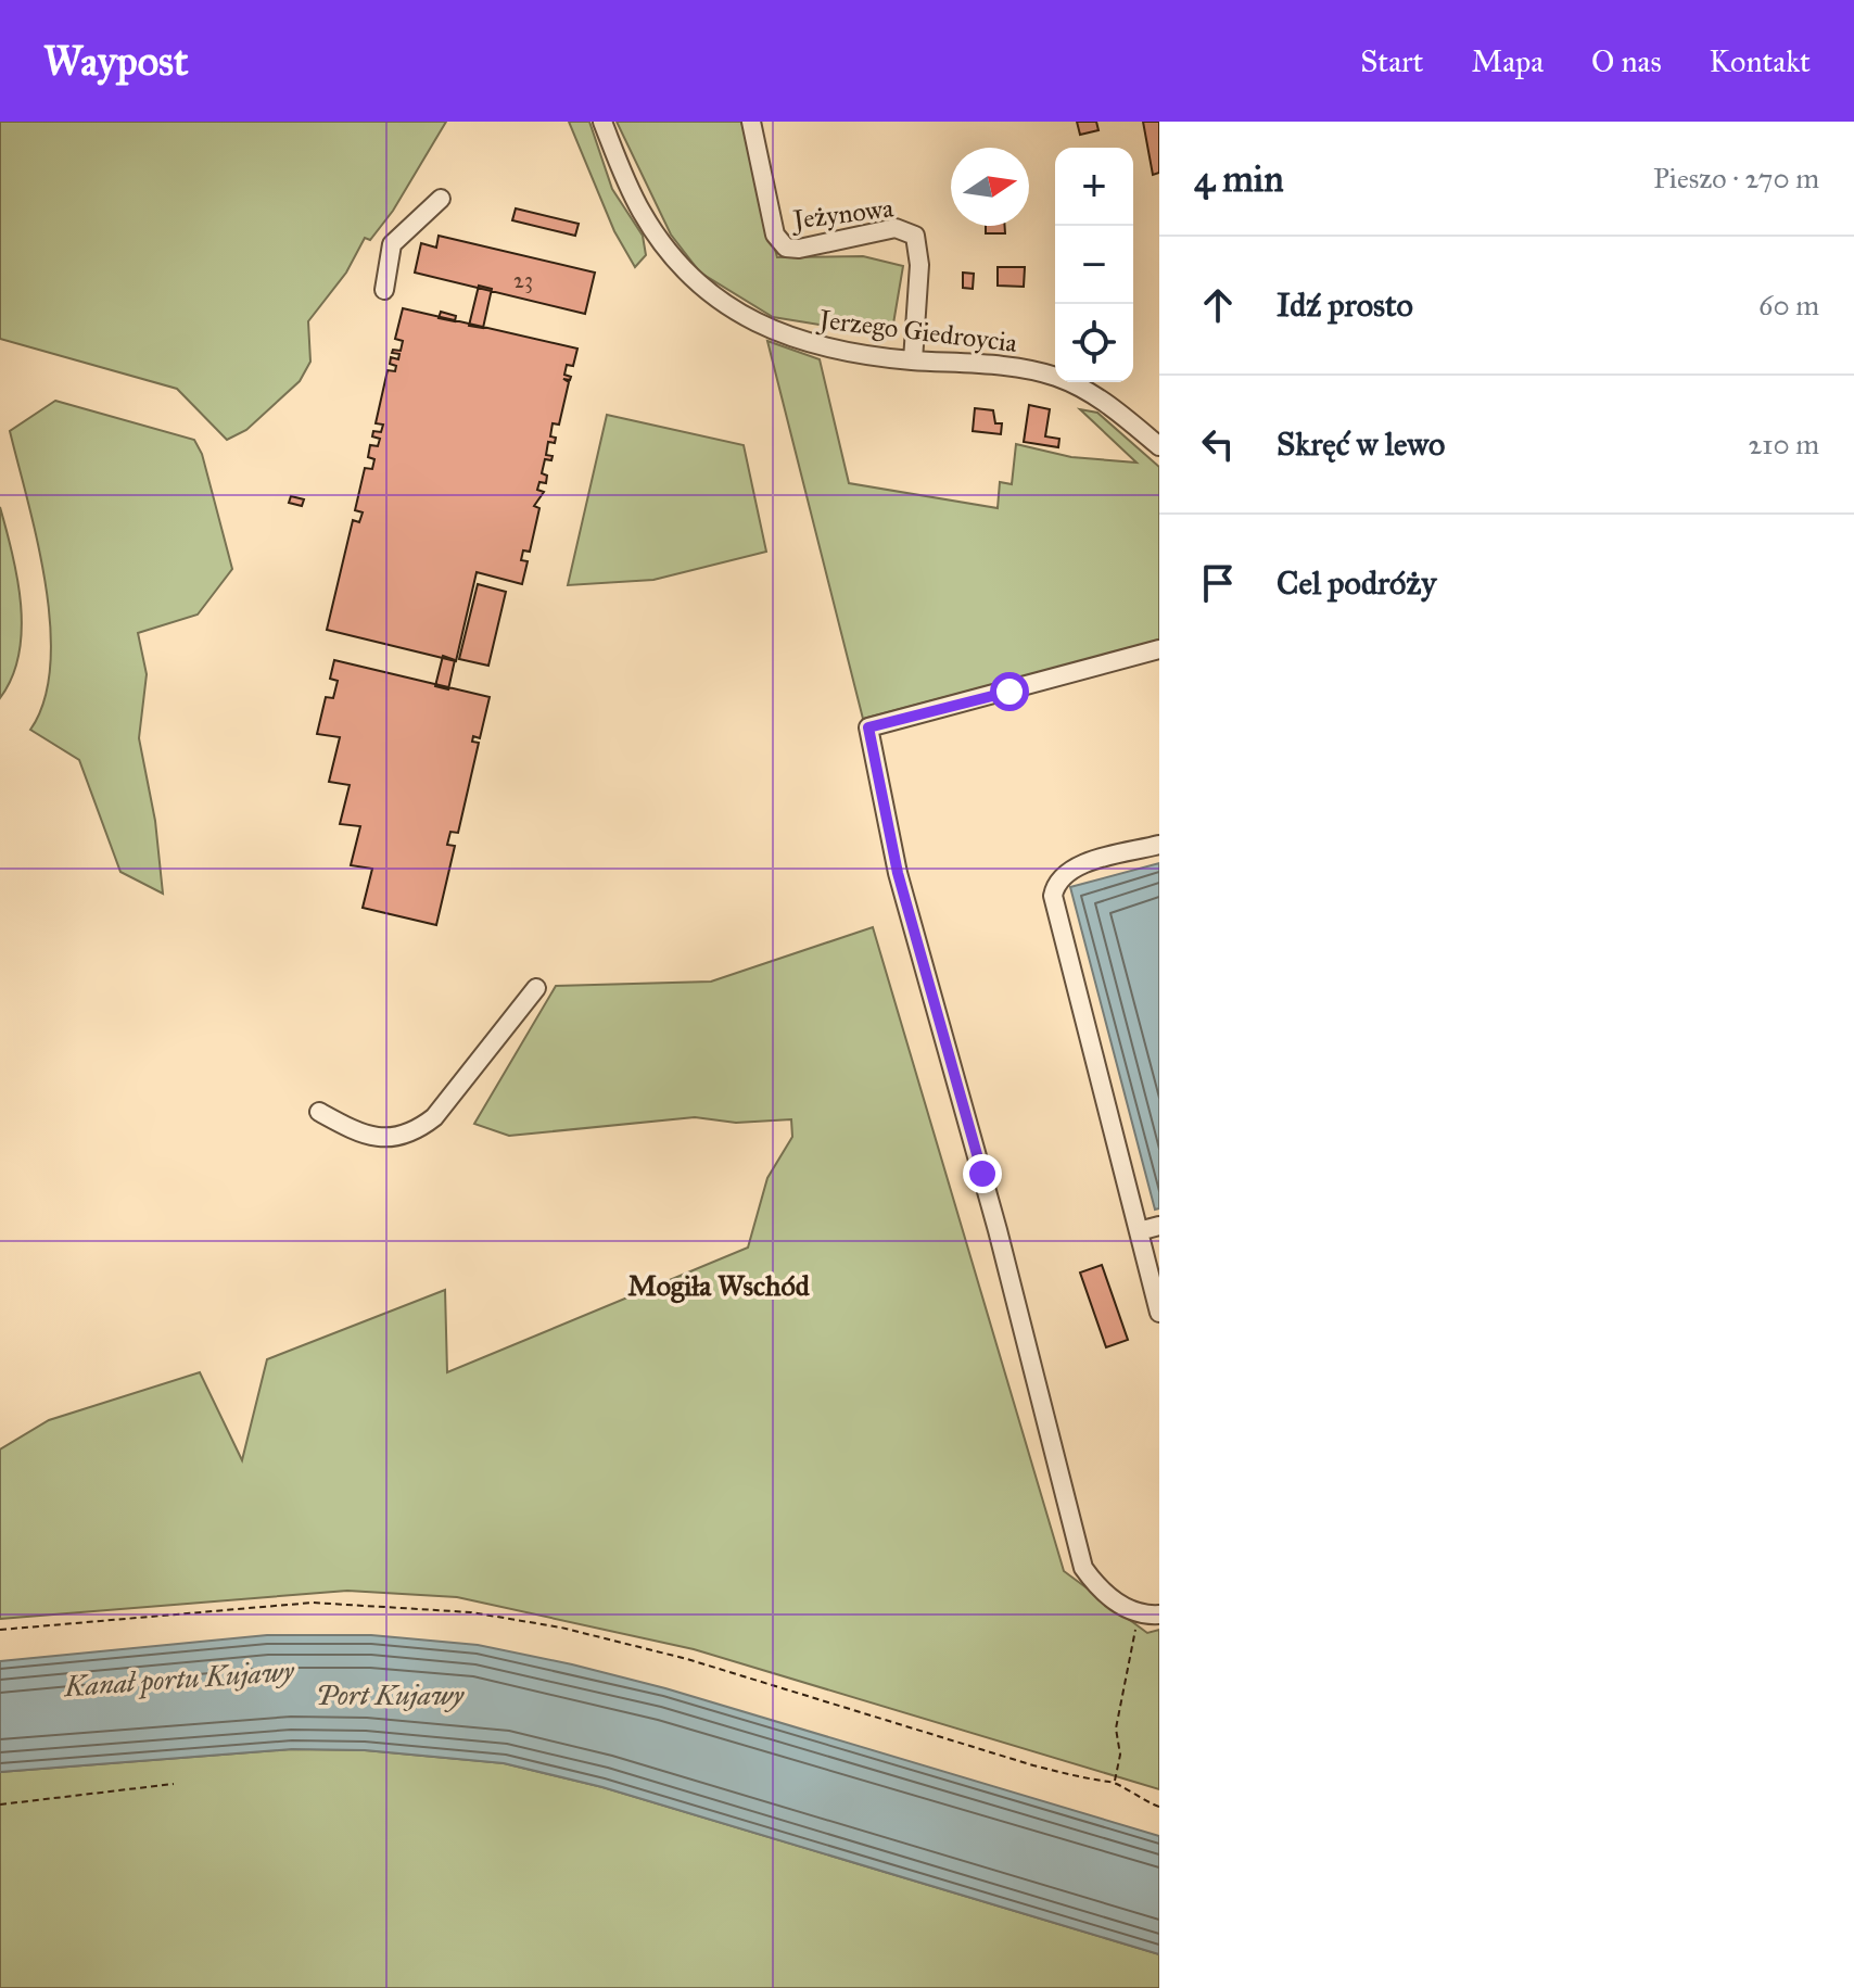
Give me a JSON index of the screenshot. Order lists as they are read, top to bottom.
{
  "streets": {
    "street": ["Jeżynowa", "Jerzego Giedroycia"]
  },
  "crossings": [
    ["Jeżynowa", "Jerzego Giedroycia"]
  ],
  "districts": ["Mogiła Wschód"],
  "water": ["Kanał portu Kujawy", "Port Kujawy"],
  "house_numbers": ["23"],
  "north": "right",
  "page": {
    "header": "Waypost",
    "nav": [
      "Start",
      "Mapa",
      "O nas",
      "Kontakt"
    ],
    "heading": ["4 min", "Pieszo · 270 m"],
    "map_buttons": ["+", "−"],
    "list": [
      ["Idź prosto", "60 m"],
      ["Skręć w lewo", "210 m"],
      "Cel podróży"
    ]
  }
}
